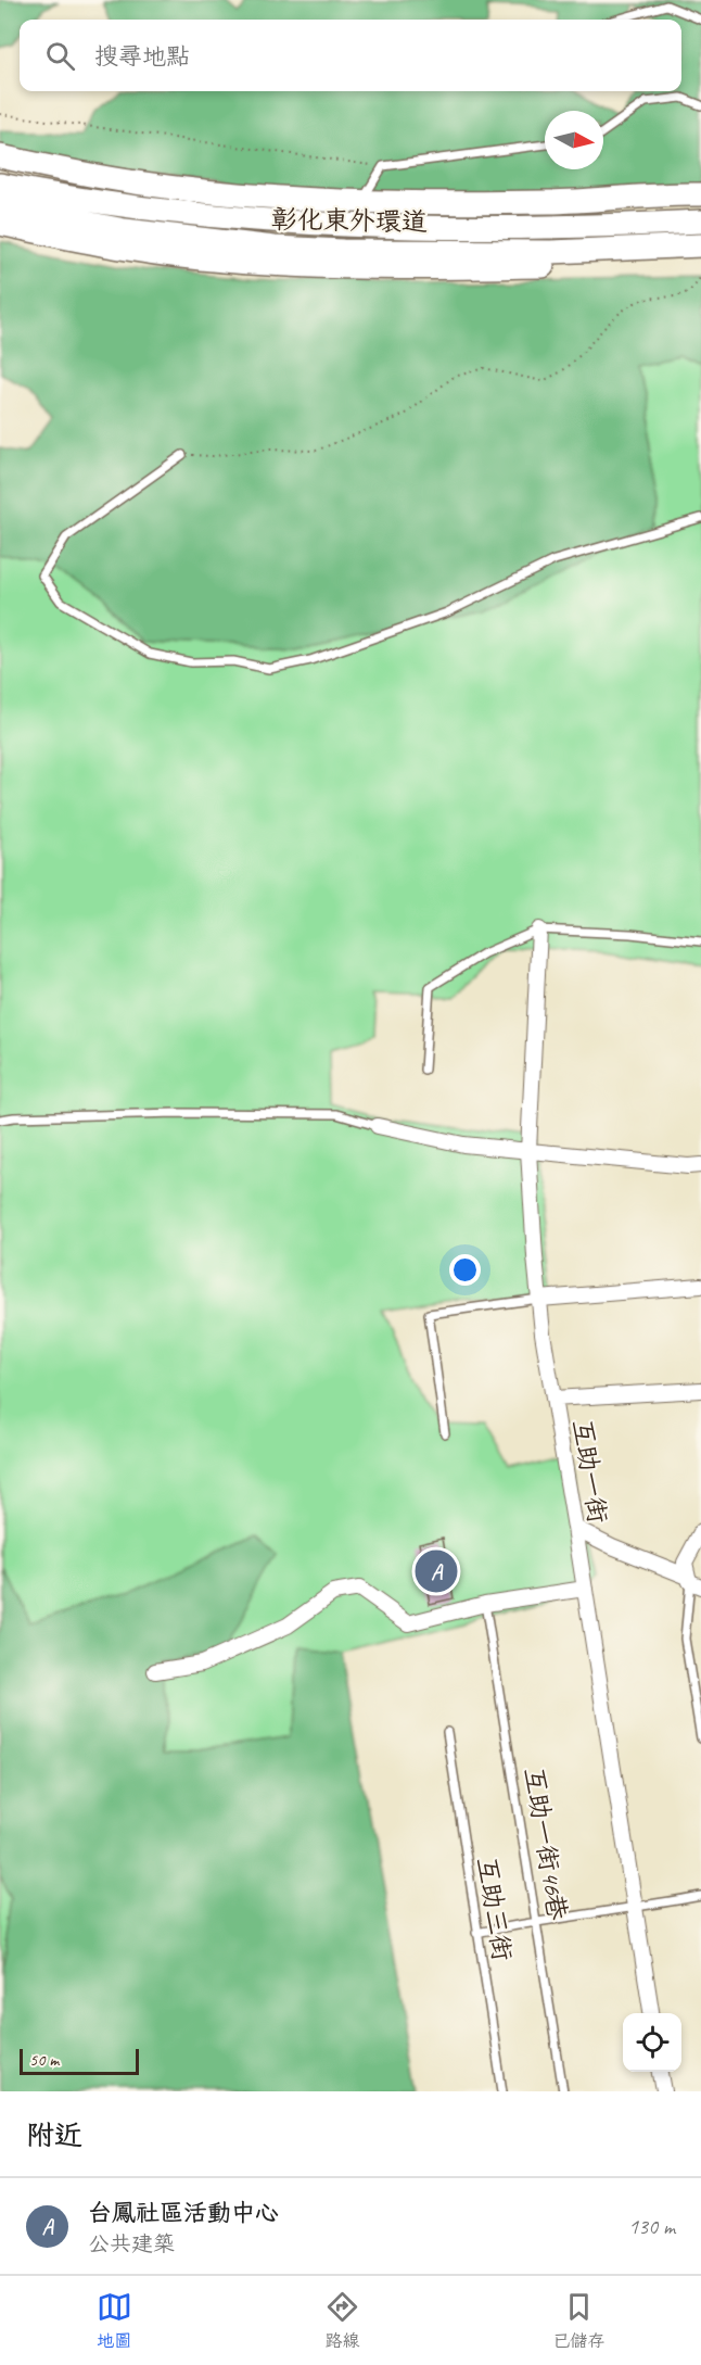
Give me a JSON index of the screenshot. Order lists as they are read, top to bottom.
{
  "streets": {
    "main road": ["彰化東外環道"],
    "street": ["互助一街"],
    "lane": ["互助一街46巷", "互助三街"]
  },
  "scale_bar": "50 m",
  "north": "right",
  "page": {
    "search": "搜尋地點",
    "pins": "A",
    "scale": "50 m",
    "heading": "附近",
    "list": [
      {
        "mark": "A",
        "name": "台鳳社區活動中心",
        "note": "公共建築",
        "value": "130 m"
      }
    ],
    "nav": ["地圖", "路線", "已儲存"]
  }
}
